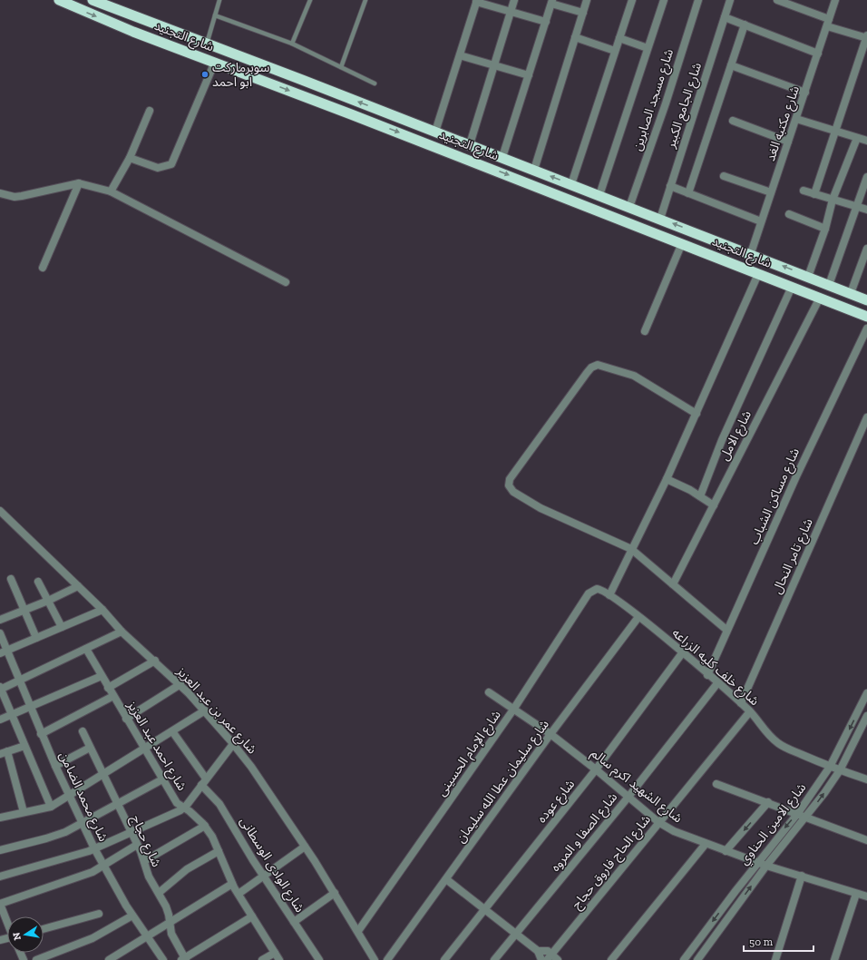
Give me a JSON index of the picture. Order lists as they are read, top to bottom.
{
  "streets": {
    "highway": ["شارع التجنيد"],
    "street": [
      "شارع مسجد الصابرين",
      "شارع الجامع الكبير",
      "شارع مكتبه الغد",
      "شارع الامل",
      "شارع مساكن الشباب",
      "شارع تامر النحال",
      "شارع خلف كليه الزراعه",
      "شارع عمر بن عبد العزيز",
      "شارع احمد عبد العزيز",
      "شارع الإمام الحسينى",
      "شارع سليمان عطا الله سليمان",
      "شارع الشهيد اكرم سالم",
      "شارع محمد الضامن",
      "شارع عوده",
      "شارع الامين الحناوي",
      "شارع الصفا و المروه",
      "شارع حجاج",
      "شارع الحاج فاروق حجاج",
      "شارع الوادى الوسطانى"
    ]
  },
  "crossings": [
    ["شارع التجنيد", "شارع مسجد الصابرين"],
    ["شارع التجنيد", "شارع الجامع الكبير"],
    ["شارع التجنيد", "شارع مكتبه الغد"],
    ["شارع التجنيد", "شارع الامل"],
    ["شارع مساكن الشباب", "شارع خلف كليه الزراعه"],
    ["شارع تامر النحال", "شارع خلف كليه الزراعه"],
    ["شارع خلف كليه الزراعه", "شارع الإمام الحسينى"],
    ["شارع خلف كليه الزراعه", "شارع سليمان عطا الله سليمان"],
    ["شارع خلف كليه الزراعه", "شارع عوده"],
    ["شارع خلف كليه الزراعه", "شارع الامين الحناوي"],
    ["شارع خلف كليه الزراعه", "شارع الصفا و المروه"],
    ["شارع خلف كليه الزراعه", "شارع الحاج فاروق حجاج"],
    ["شارع عمر بن عبد العزيز", "شارع الإمام الحسينى"],
    ["شارع الإمام الحسينى", "شارع الشهيد اكرم سالم"],
    ["شارع سليمان عطا الله سليمان", "شارع الشهيد اكرم سالم"],
    ["شارع الشهيد اكرم سالم", "شارع عوده"],
    ["شارع الشهيد اكرم سالم", "شارع الامين الحناوي"],
    ["شارع الشهيد اكرم سالم", "شارع الصفا و المروه"],
    ["شارع الشهيد اكرم سالم", "شارع الحاج فاروق حجاج"]
  ],
  "places": ["سوبرماركت ابو احمد"],
  "scale_bar": "50 m",
  "north": "left"
}
